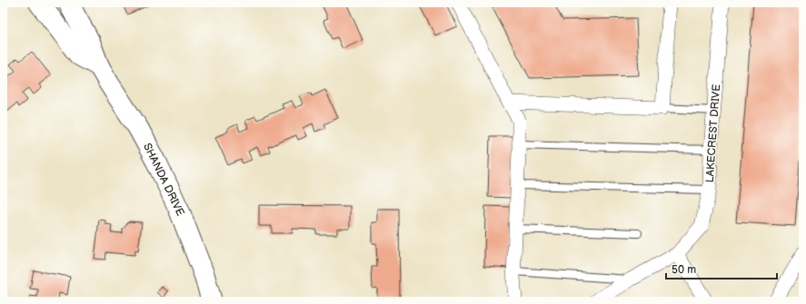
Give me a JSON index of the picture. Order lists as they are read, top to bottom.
{
  "streets": {
    "street": ["LAKECREST DRIVE", "SHANDA DRIVE"]
  },
  "scale_bar": "50 m"
}
